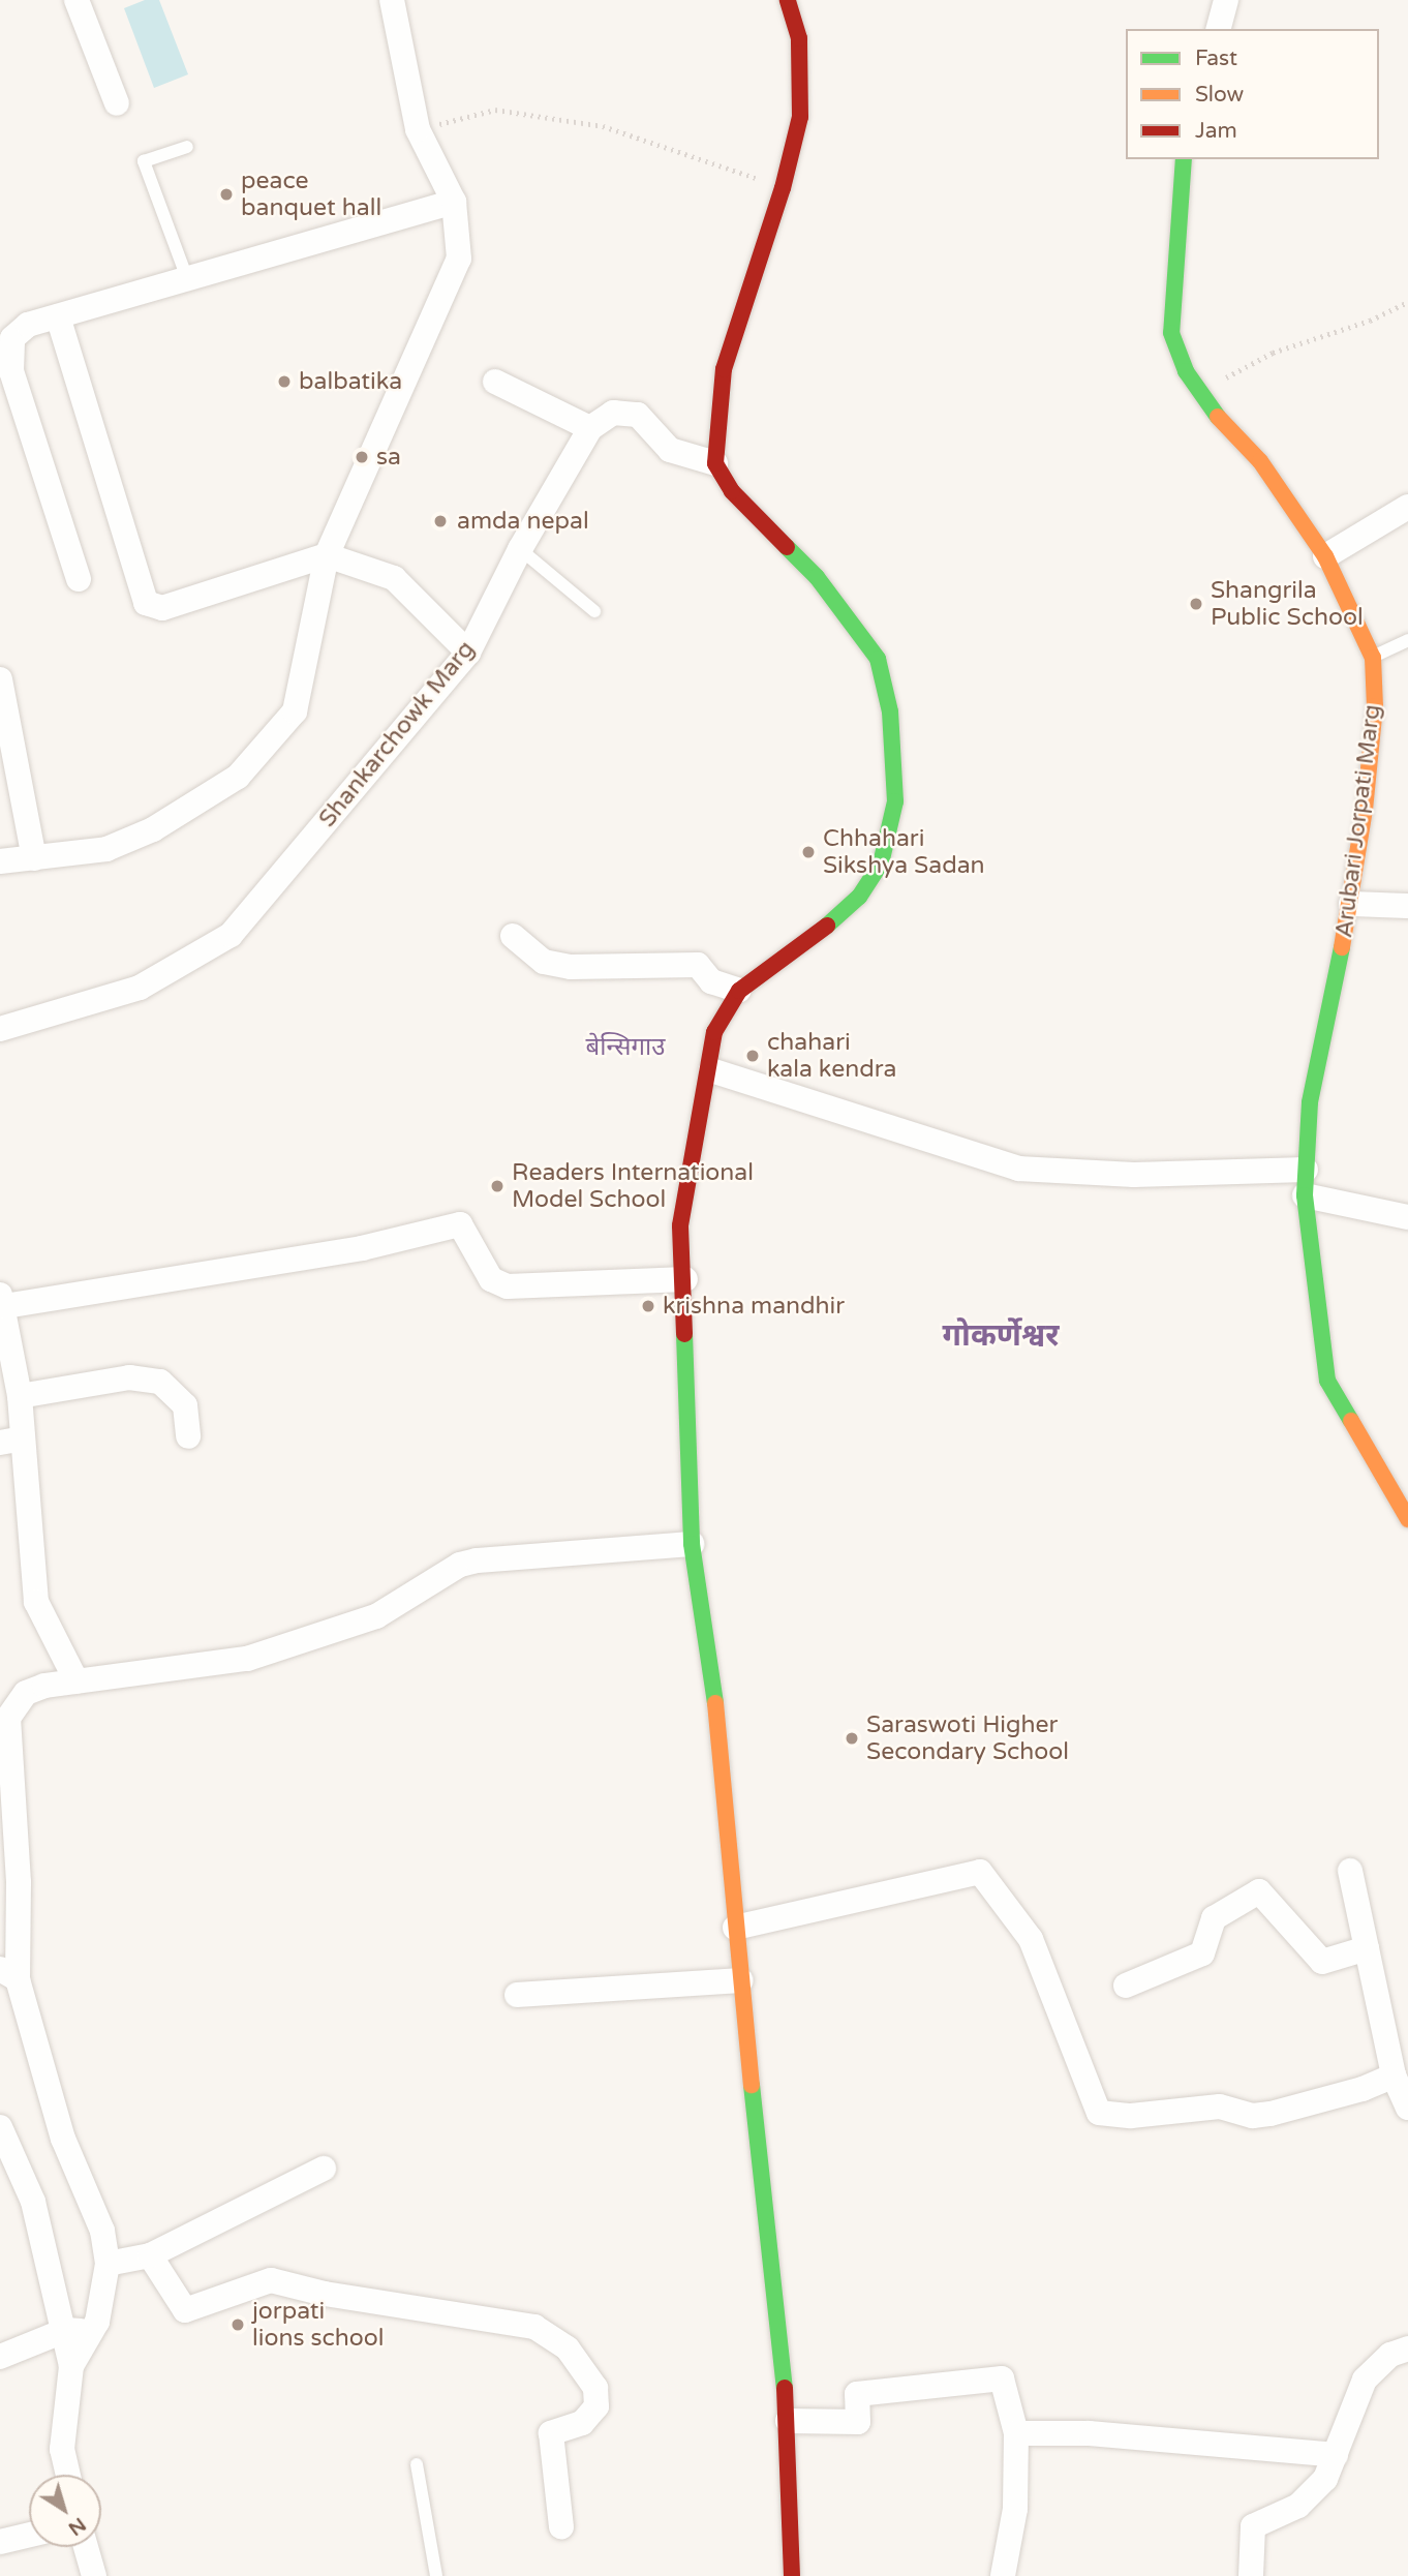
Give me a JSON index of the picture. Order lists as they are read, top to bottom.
{
  "streets": {
    "main road": ["Arubari Jorpati Marg"],
    "street": ["Shankarchowk Marg"]
  },
  "districts": ["बेन्सिगाउ", "गोकर्णेश्वर"],
  "places": [
    "peace banquet hall",
    "balbatika",
    "sa",
    "amda nepal",
    "Shangrila Public School",
    "Chhahari Sikshya Sadan",
    "chahari kala kendra",
    "Readers International Model School",
    "krishna mandhir",
    "Saraswoti Higher Secondary School",
    "jorpati lions school"
  ],
  "legend": ["Fast", "Slow", "Jam"],
  "north": "bottom right"
}
